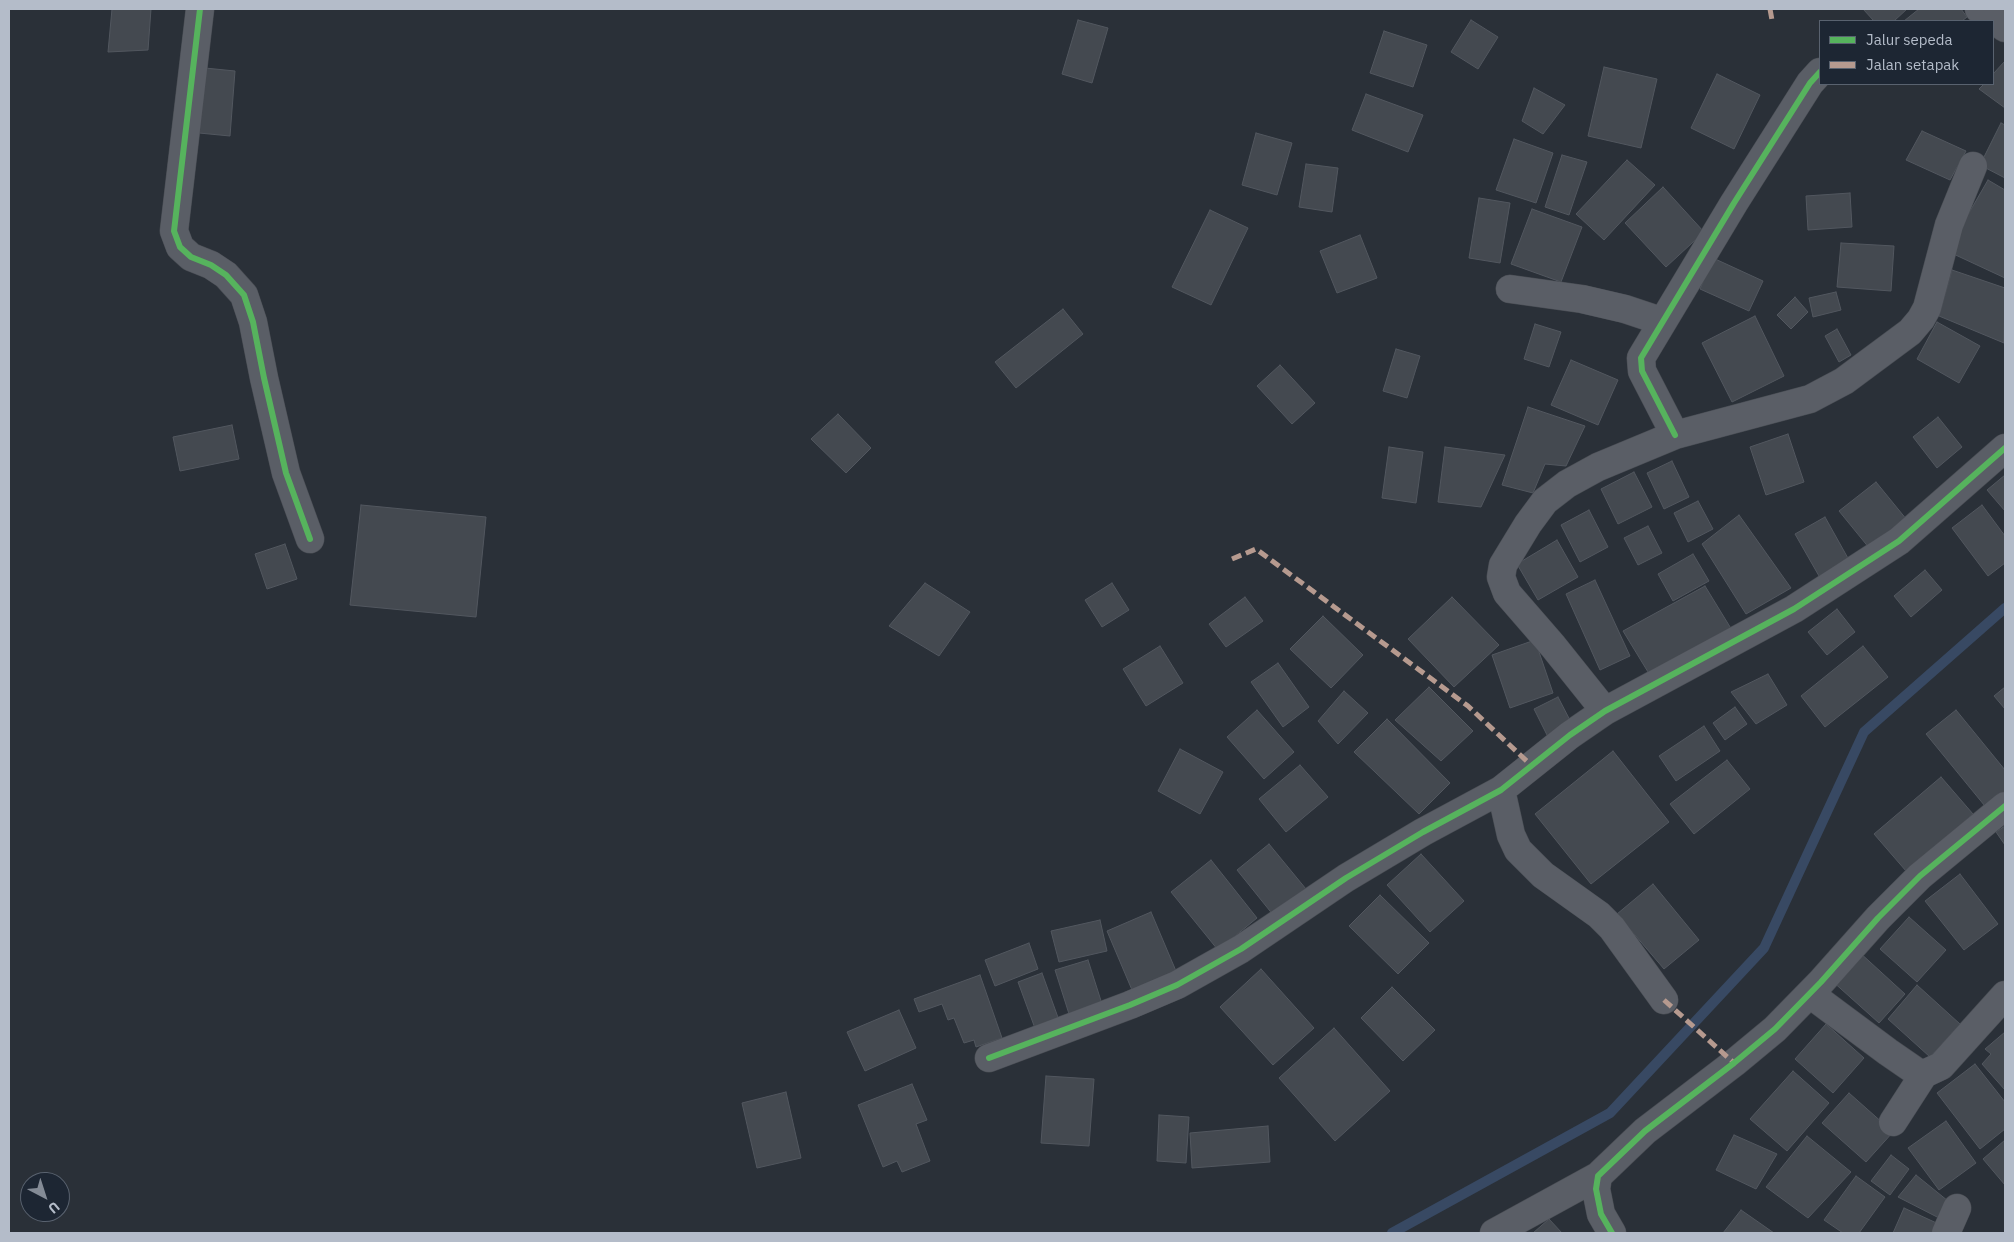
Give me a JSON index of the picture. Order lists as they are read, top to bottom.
{
  "legend": ["Jalur sepeda", "Jalan setapak"],
  "north": "bottom right"
}
